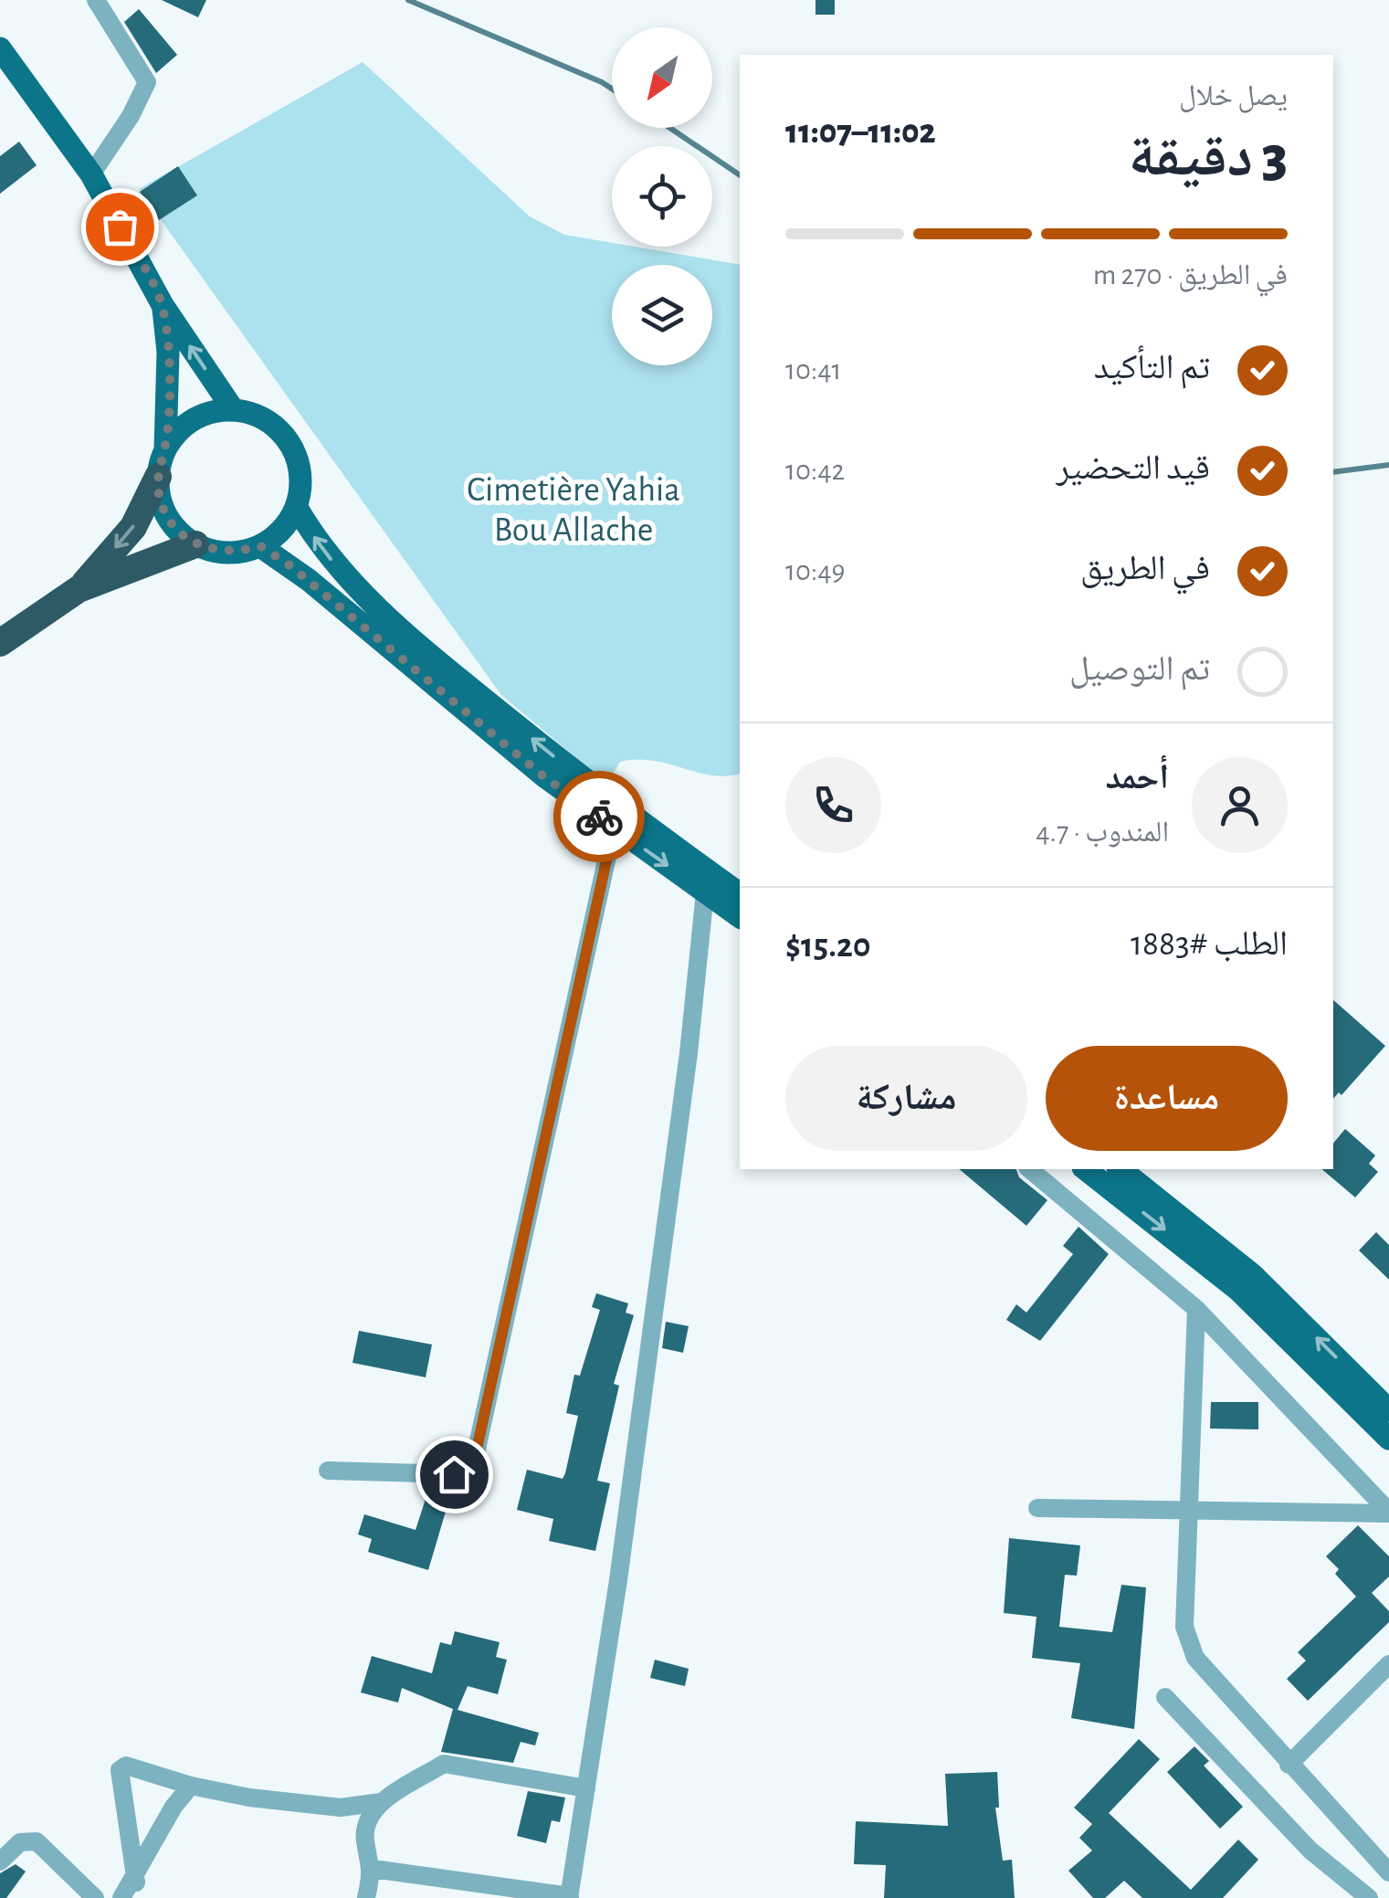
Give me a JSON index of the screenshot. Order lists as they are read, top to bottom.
{
  "parks": ["Cimetière Yahia Bou Allache"],
  "north": "bottom left",
  "page": {
    "heading": ["3 دقيقة", "يصل خلال", "11:02–11:07"],
    "panel": [
      "أحمد",
      "المندوب · 4.7",
      "الطلب #1883",
      "$15.20"
    ],
    "bar": "في الطريق · 270 m",
    "list": [
      ["تم التأكيد", "10:41"],
      ["قيد التحضير", "10:42"],
      ["في الطريق", "10:49"],
      "تم التوصيل"
    ],
    "buttons": ["مساعدة", "مشاركة"]
  }
}
